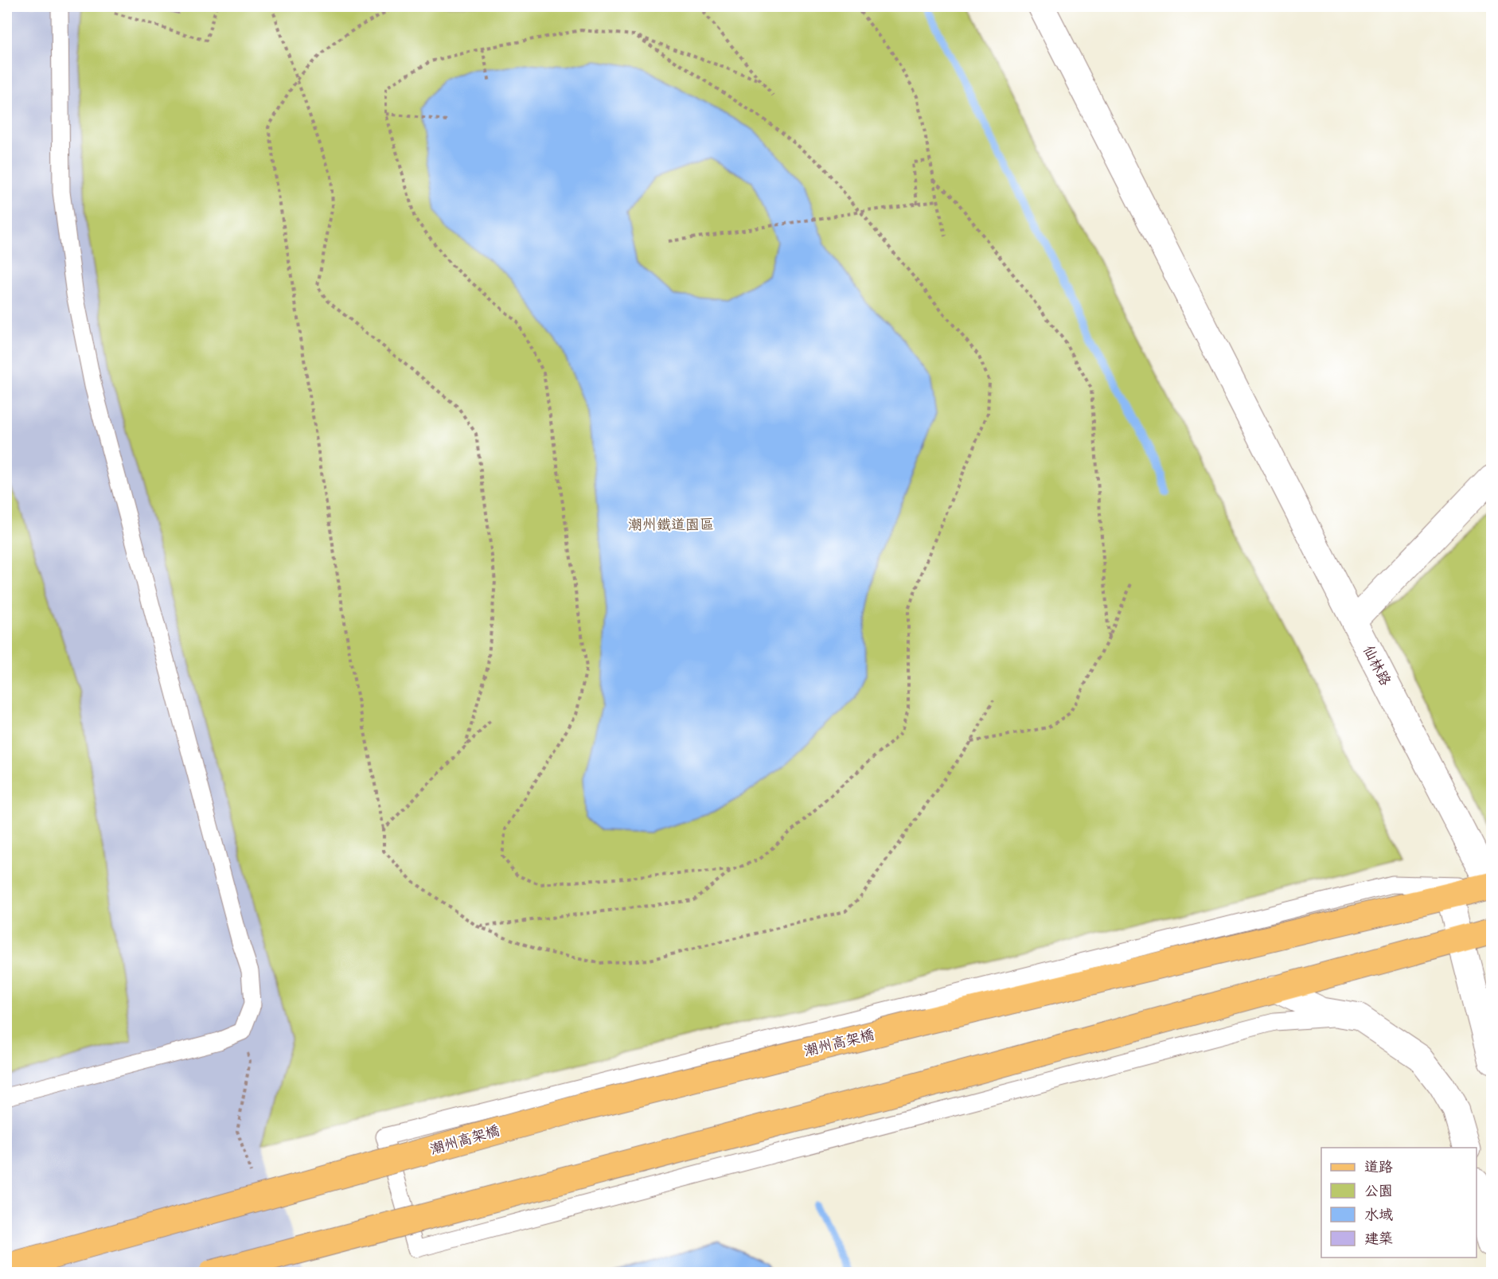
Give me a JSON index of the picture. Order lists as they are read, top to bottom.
{
  "streets": {
    "main road": ["潮州高架橋"],
    "street": ["仙林路"]
  },
  "crossings": [
    ["仙林路", "潮州高架橋"]
  ],
  "parks": ["潮州鐵道園區"],
  "legend": [
    "道路",
    "公園",
    "水域",
    "建築"
  ]
}
